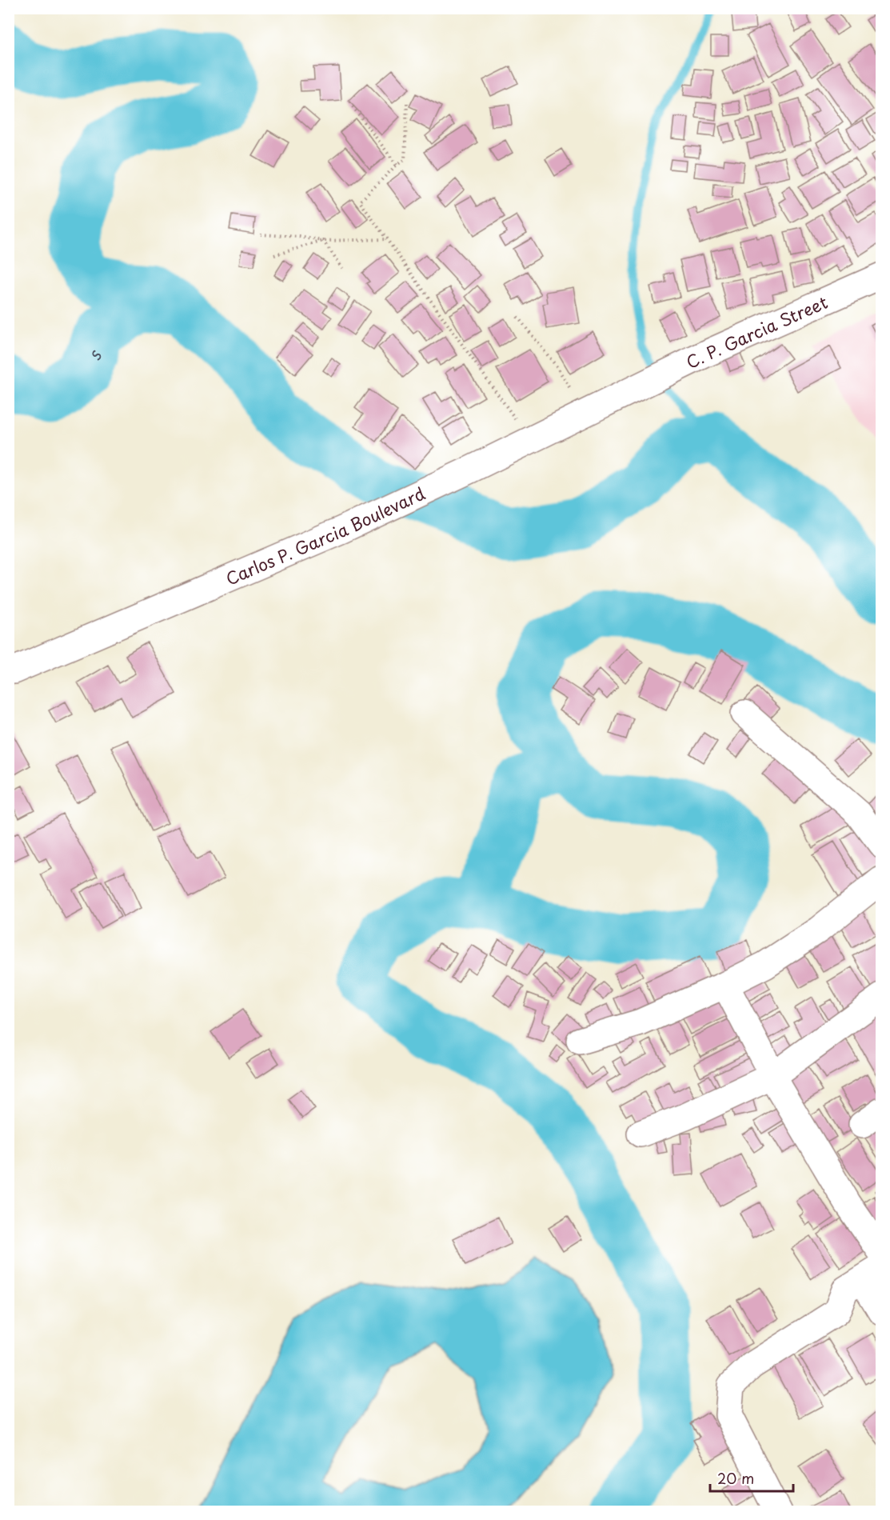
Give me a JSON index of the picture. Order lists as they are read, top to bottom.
{
  "streets": {
    "main road": ["C. P. Garcia Street", "Carlos P. Garcia Boulevard"]
  },
  "crossings": [
    ["C. P. Garcia Street", "Carlos P. Garcia Boulevard"]
  ],
  "water": ["s"],
  "scale_bar": "20 m"
}
